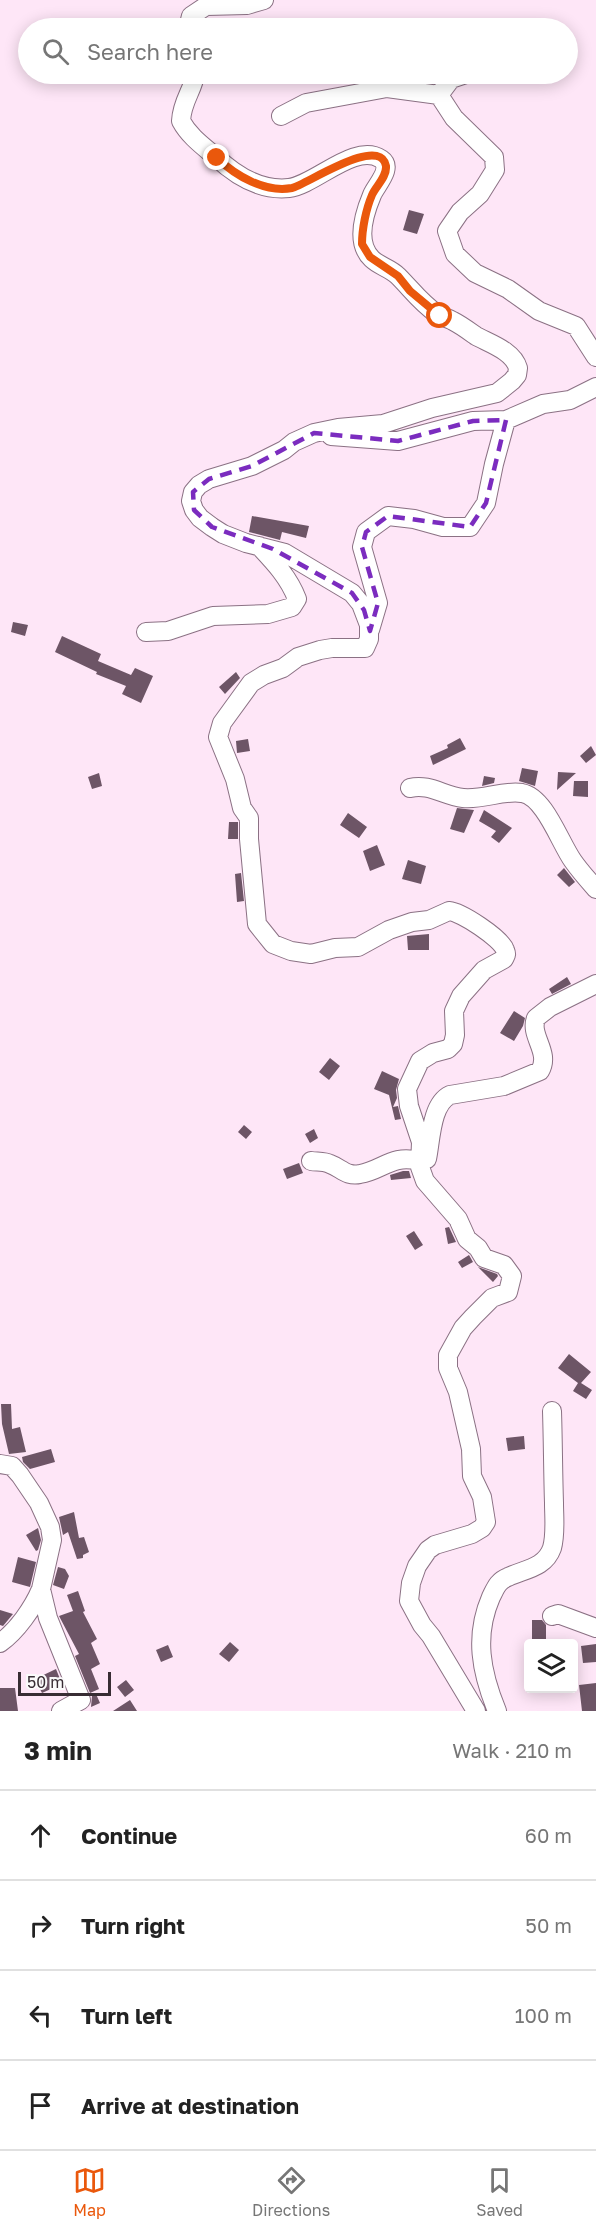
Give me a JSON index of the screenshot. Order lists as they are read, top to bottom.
{
  "scale_bar": "50 m",
  "page": {
    "search": "Search here",
    "scale": "50 m",
    "heading": ["3 min", "Walk · 210 m"],
    "list": [
      ["Continue", "60 m"],
      ["Turn right", "50 m"],
      ["Turn left", "100 m"],
      "Arrive at destination"
    ],
    "nav": ["Map", "Directions", "Saved"]
  }
}
